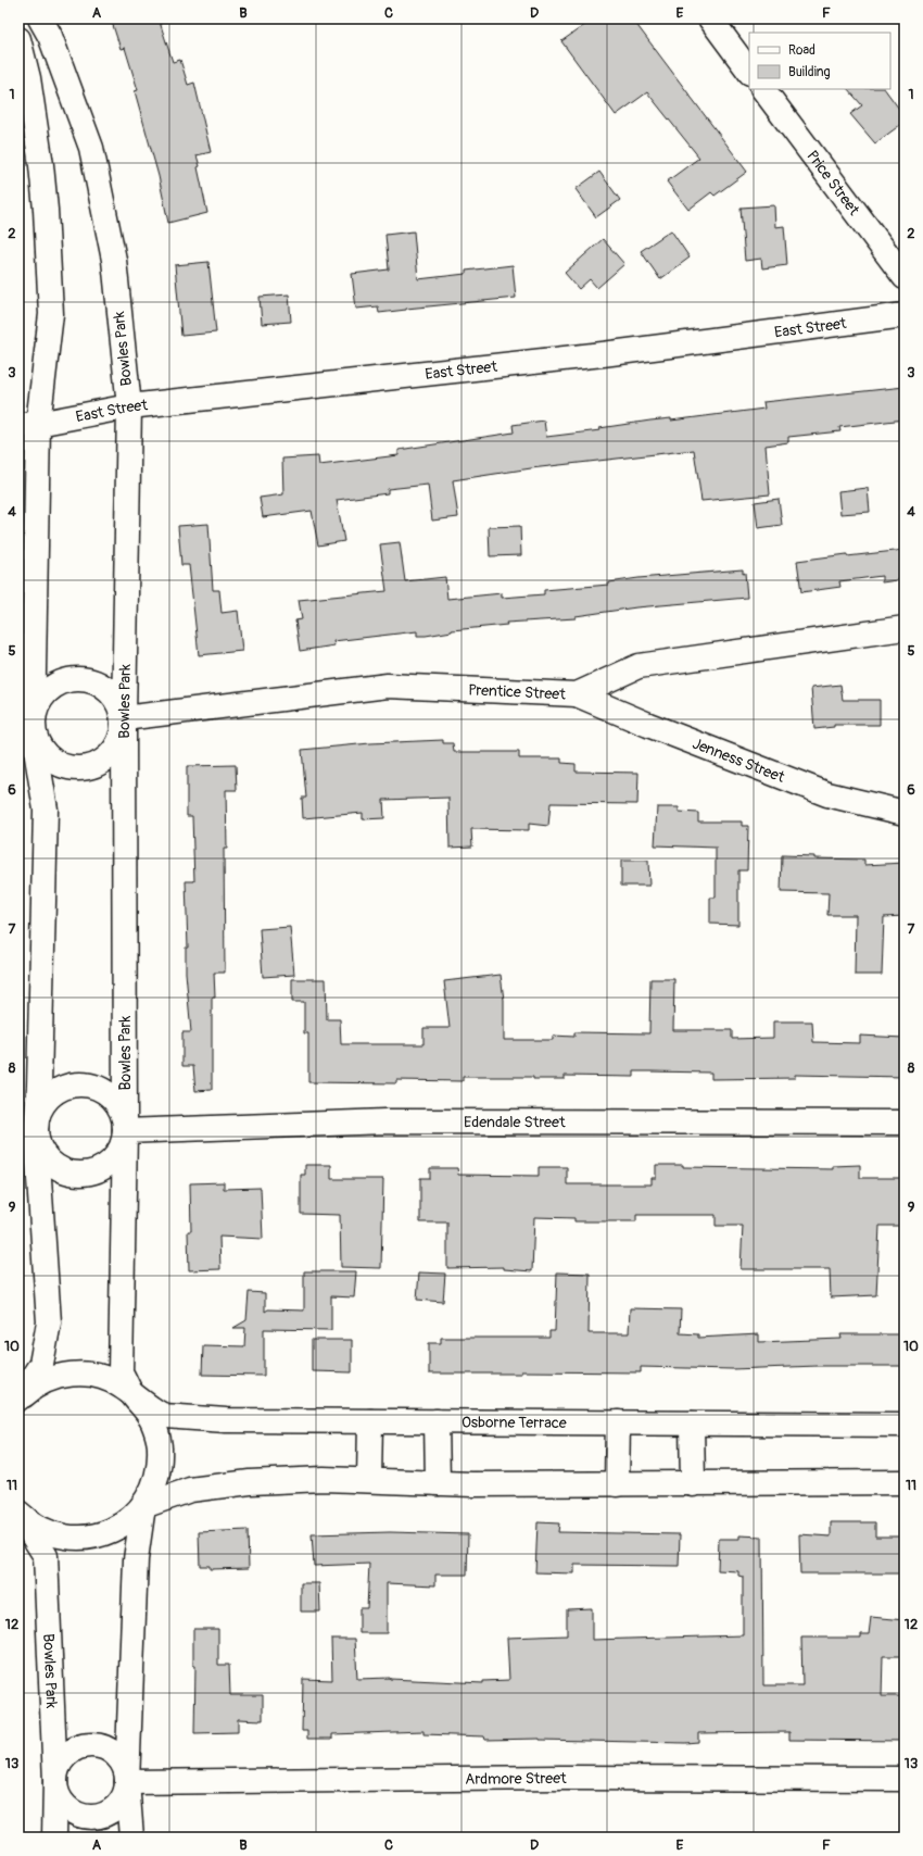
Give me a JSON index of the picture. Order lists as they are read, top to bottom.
{
  "streets": {
    "street": [
      "Price Street",
      "East Street",
      "Bowles Park",
      "Prentice Street",
      "Jenness Street",
      "Edendale Street",
      "Osborne Terrace",
      "Ardmore Street"
    ]
  },
  "crossings": [
    ["East Street", "Bowles Park"],
    ["Bowles Park", "Prentice Street"],
    ["Bowles Park", "Edendale Street"],
    ["Bowles Park", "Osborne Terrace"],
    ["Bowles Park", "Ardmore Street"],
    ["Prentice Street", "Jenness Street"]
  ],
  "legend": ["Road", "Building"],
  "grid": {
    "columns": [
      "A",
      "B",
      "C",
      "D",
      "E",
      "F"
    ],
    "rows": [
      "1",
      "2",
      "3",
      "4",
      "5",
      "6",
      "7",
      "8",
      "9",
      "10",
      "11",
      "12",
      "13"
    ]
  }
}
